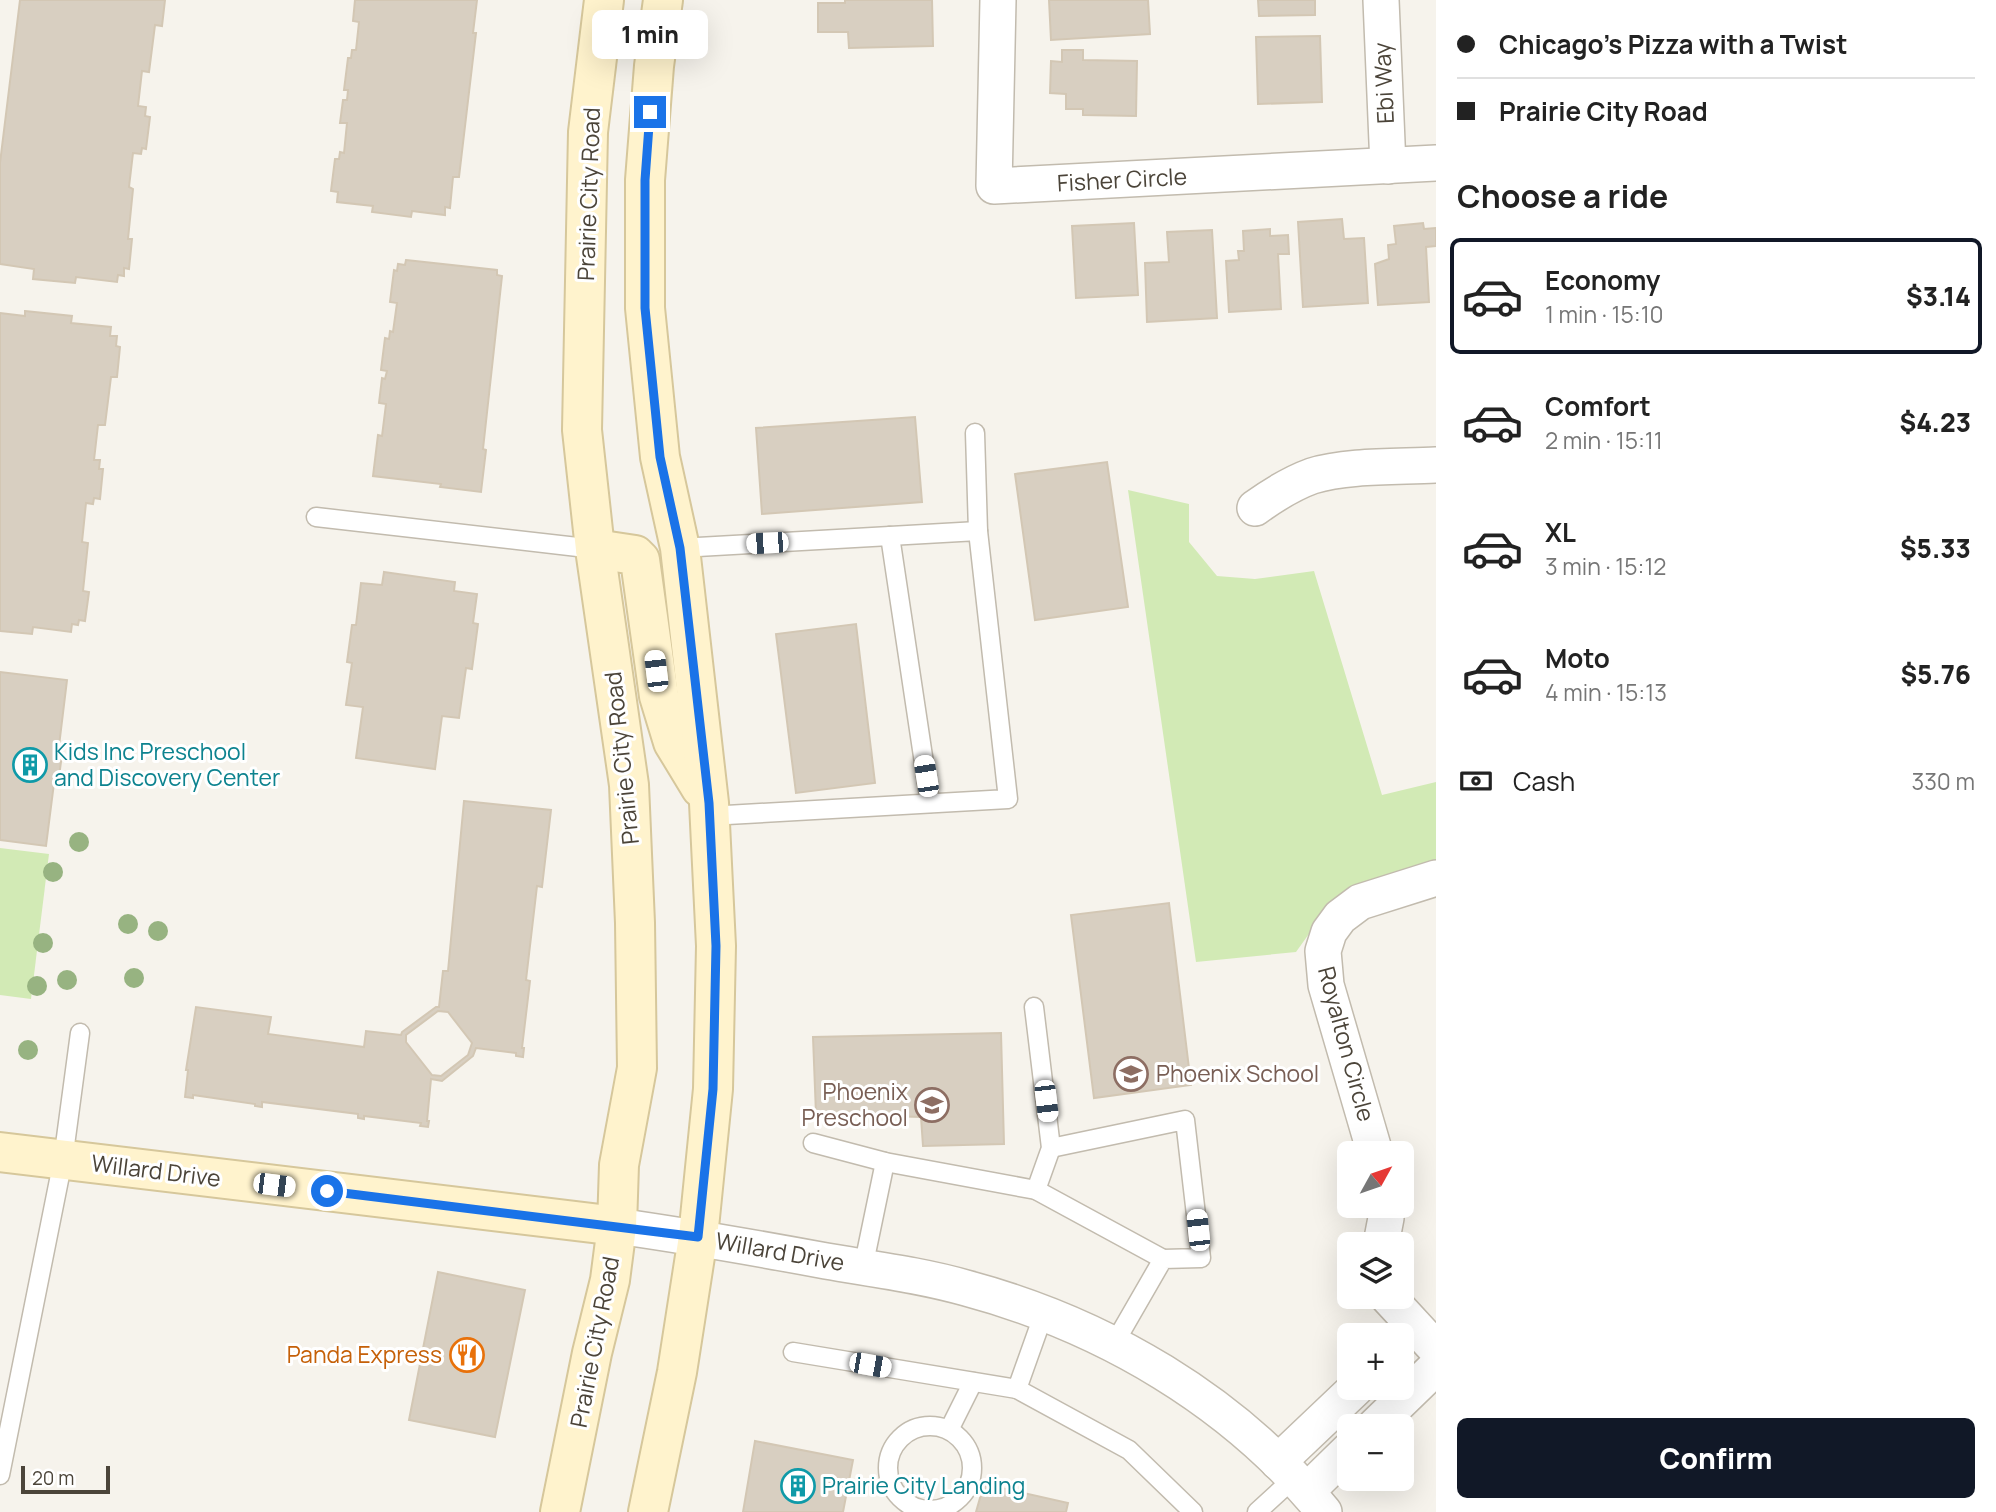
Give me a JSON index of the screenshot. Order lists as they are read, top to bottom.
{
  "streets": {
    "main road": ["Prairie City Road", "Willard Drive"],
    "street": ["Ebi Way", "Fisher Circle", "Royalton Circle"]
  },
  "crossings": [
    ["Ebi Way", "Fisher Circle"],
    ["Prairie City Road", "Willard Drive"]
  ],
  "places": {
    "building": ["Kids Inc Preschool and Discovery Center", "Prairie City Landing"],
    "school or university": ["Phoenix School", "Phoenix Preschool"],
    "restaurant": ["Panda Express"]
  },
  "scale_bar": "20 m",
  "north": "top right",
  "page": {
    "banner": ["Chicago's Pizza with a Twist", "Prairie City Road"],
    "bubble": "1 min",
    "heading": "Choose a ride",
    "list": [
      {
        "name": "Economy",
        "note": "1 min · 15:10",
        "value": "$3.14"
      },
      {
        "name": "Comfort",
        "note": "2 min · 15:11",
        "value": "$4.23"
      },
      {
        "name": "XL",
        "note": "3 min · 15:12",
        "value": "$5.33"
      },
      {
        "name": "Moto",
        "note": "4 min · 15:13",
        "value": "$5.76"
      }
    ],
    "pay": ["Cash", "330 m"],
    "map_buttons": ["+", "−"],
    "buttons": "Confirm",
    "scale": "20 m"
  }
}
